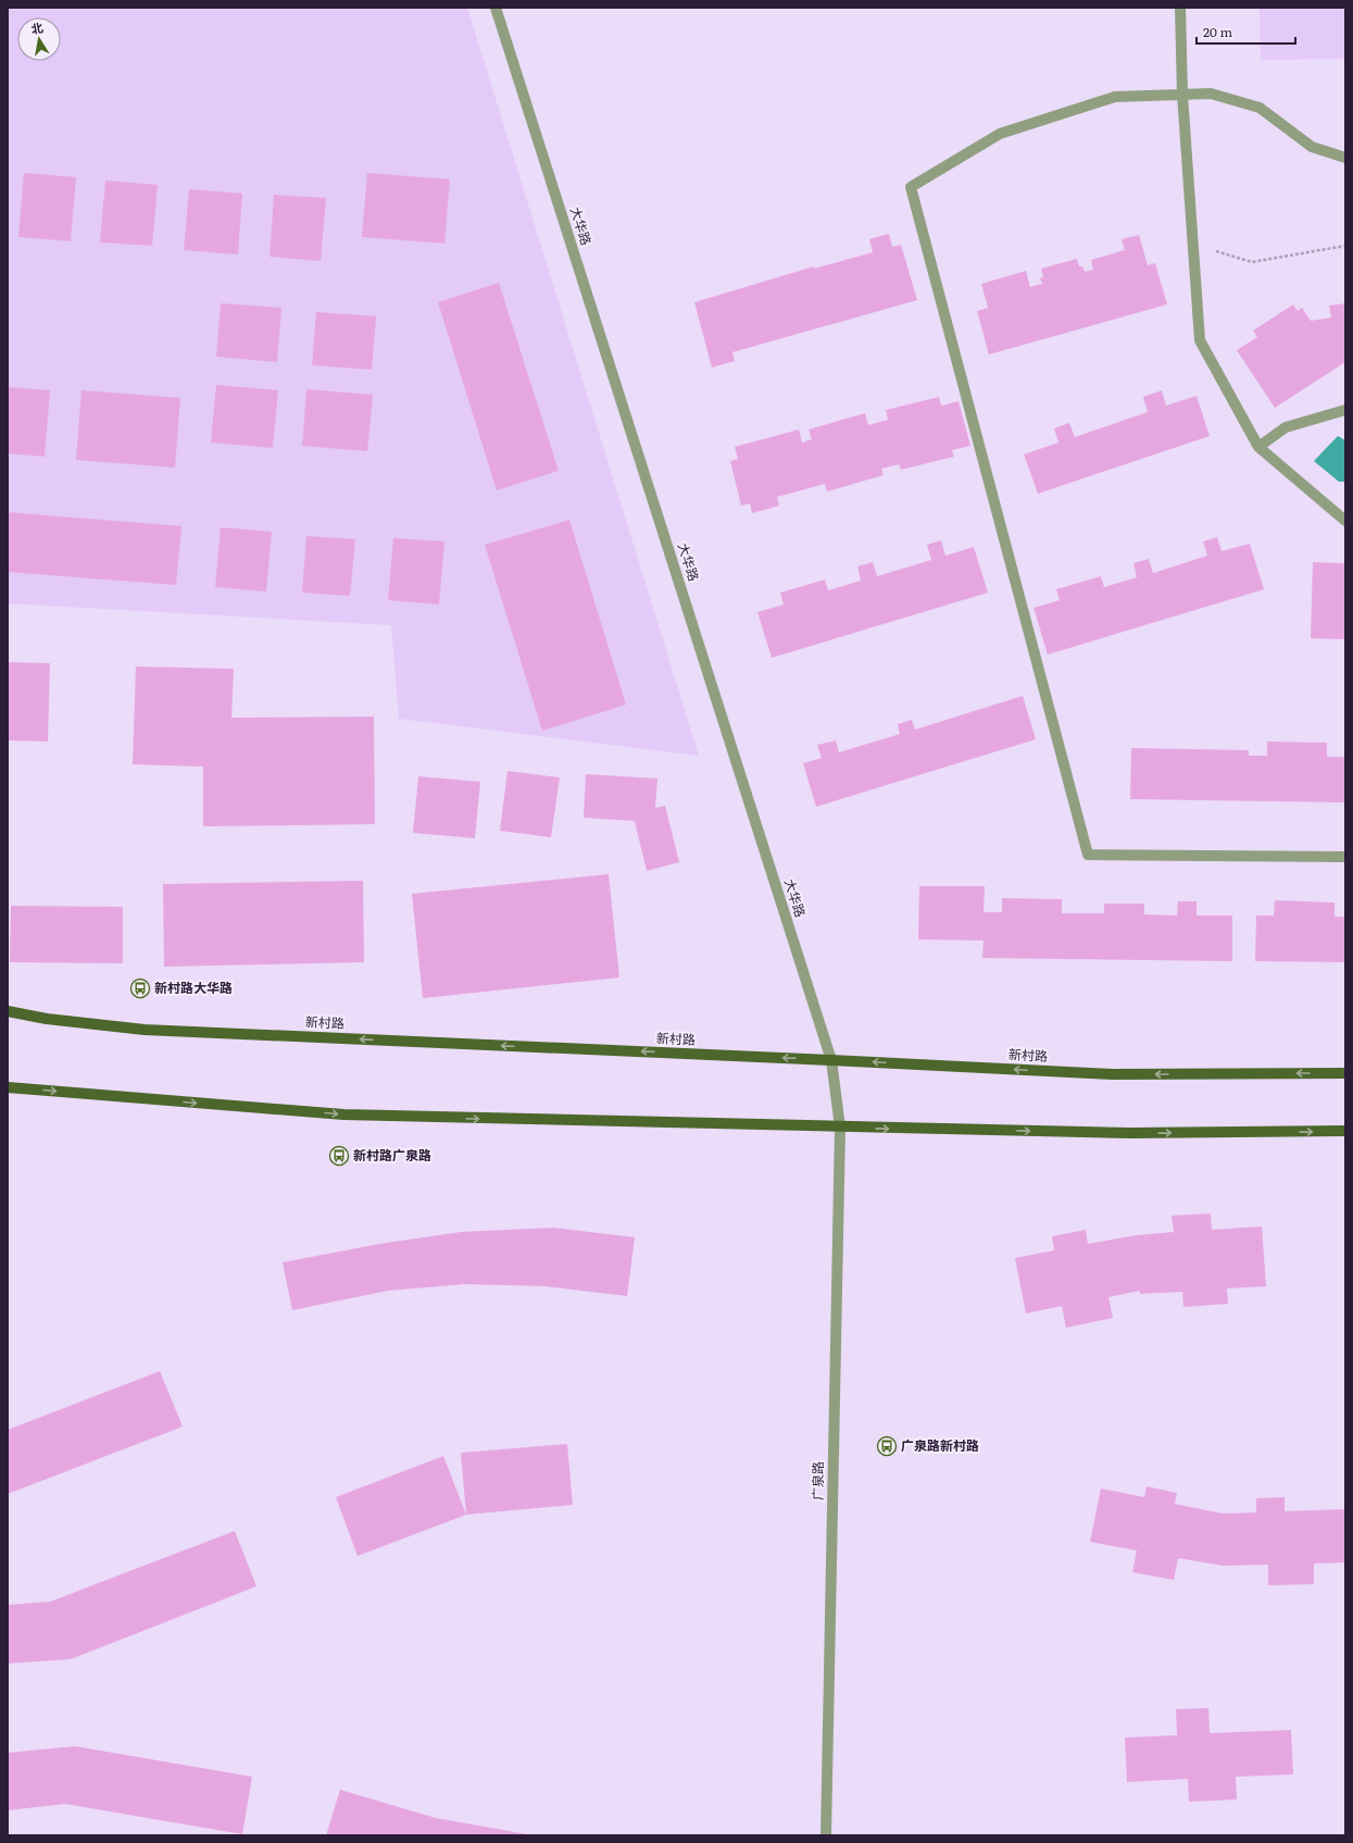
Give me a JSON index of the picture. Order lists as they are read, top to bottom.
{
  "streets": {
    "main road": ["新村路"],
    "street": ["大华路", "广泉路"]
  },
  "crossings": [
    ["大华路", "新村路"],
    ["大华路", "广泉路"]
  ],
  "places": {
    "bus stop": ["新村路大华路", "新村路广泉路", "广泉路新村路"]
  },
  "scale_bar": "20 m",
  "north": "top"
}
